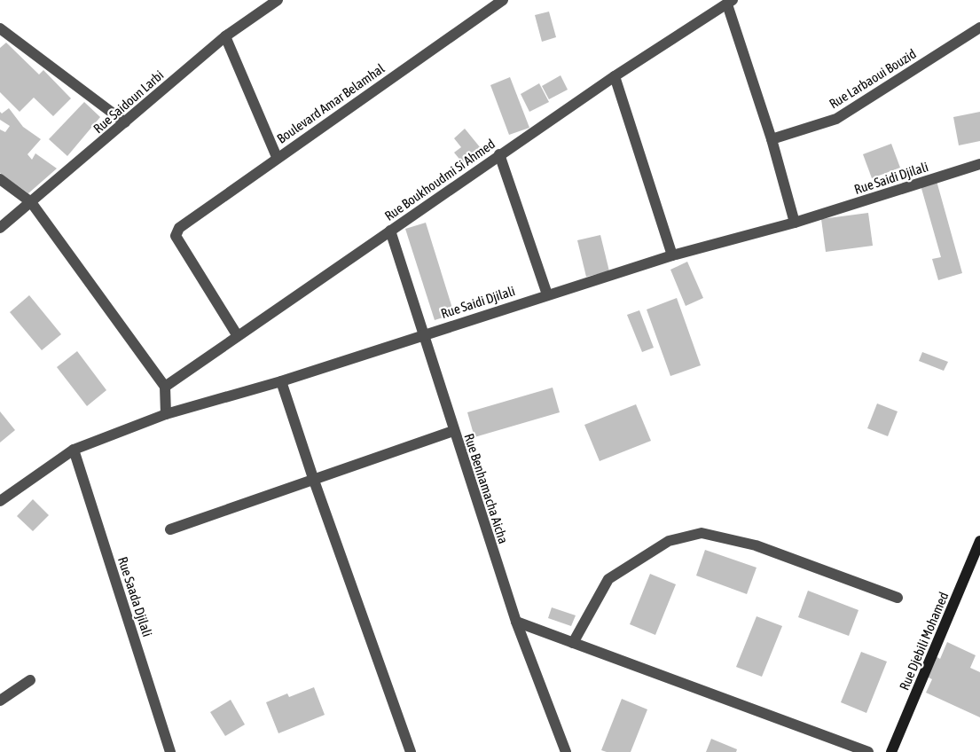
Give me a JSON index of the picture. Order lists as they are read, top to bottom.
{
  "streets": {
    "main road": ["Rue Djebili Mohamed"],
    "street": [
      "Rue Larbaoui Bouzid",
      "Rue Saidoun Larbi",
      "Boulevard Amar Belamhal",
      "Rue Saidi Djilali",
      "Rue Boukhoudmi Si Ahmed",
      "Rue Benhamacha Aicha",
      "Rue Saada Djilali"
    ]
  },
  "crossings": [
    ["Boulevard Amar Belamhal", "Rue Boukhoudmi Si Ahmed"],
    ["Rue Saidi Djilali", "Rue Benhamacha Aicha"],
    ["Rue Saidi Djilali", "Rue Saada Djilali"],
    ["Rue Boukhoudmi Si Ahmed", "Rue Benhamacha Aicha"]
  ]
}
